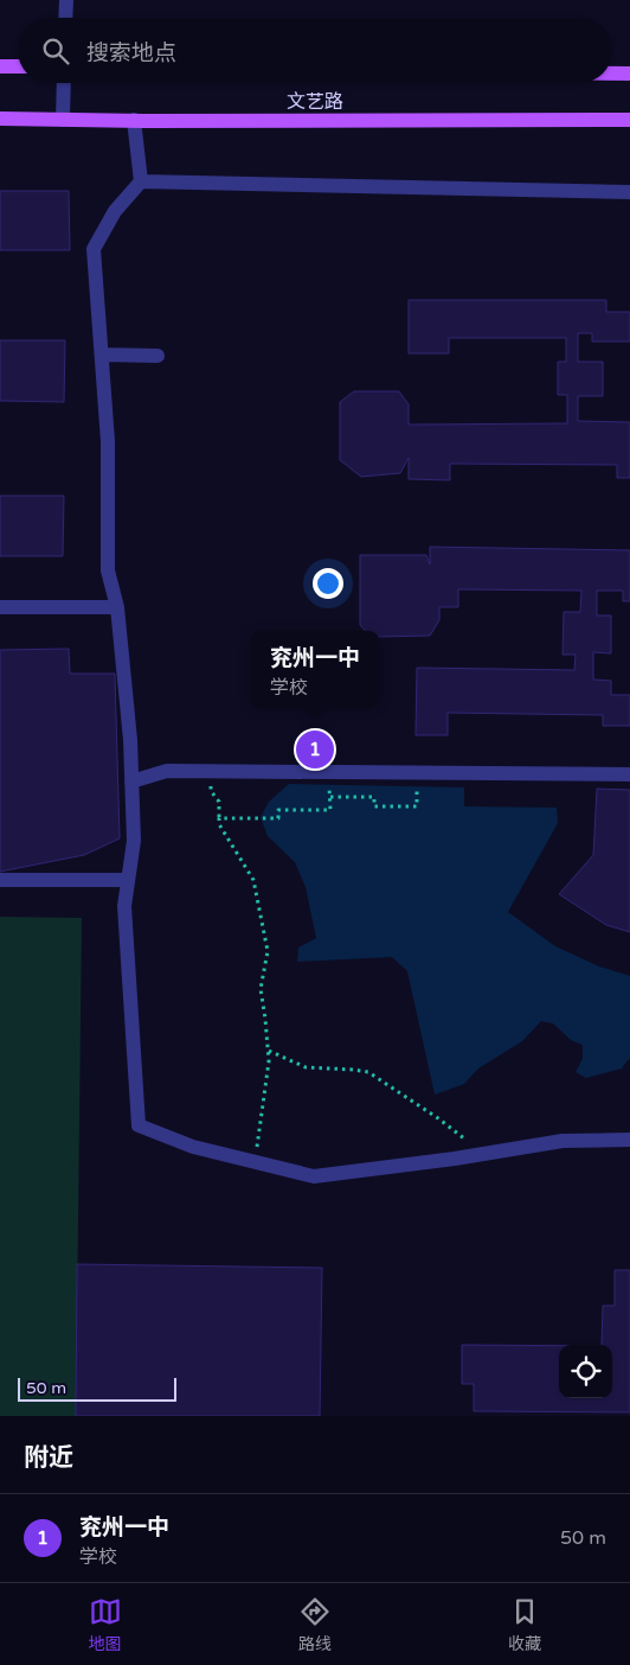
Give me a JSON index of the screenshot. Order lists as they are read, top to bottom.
{
  "streets": {
    "main road": ["文艺路"]
  },
  "scale_bar": "50 m",
  "page": {
    "search": "搜索地点",
    "popup": ["兖州一中", "学校"],
    "pins": "1",
    "scale": "50 m",
    "heading": "附近",
    "list": [
      {
        "mark": "1",
        "name": "兖州一中",
        "note": "学校",
        "value": "50 m"
      }
    ],
    "nav": ["地图", "路线", "收藏"]
  }
}
